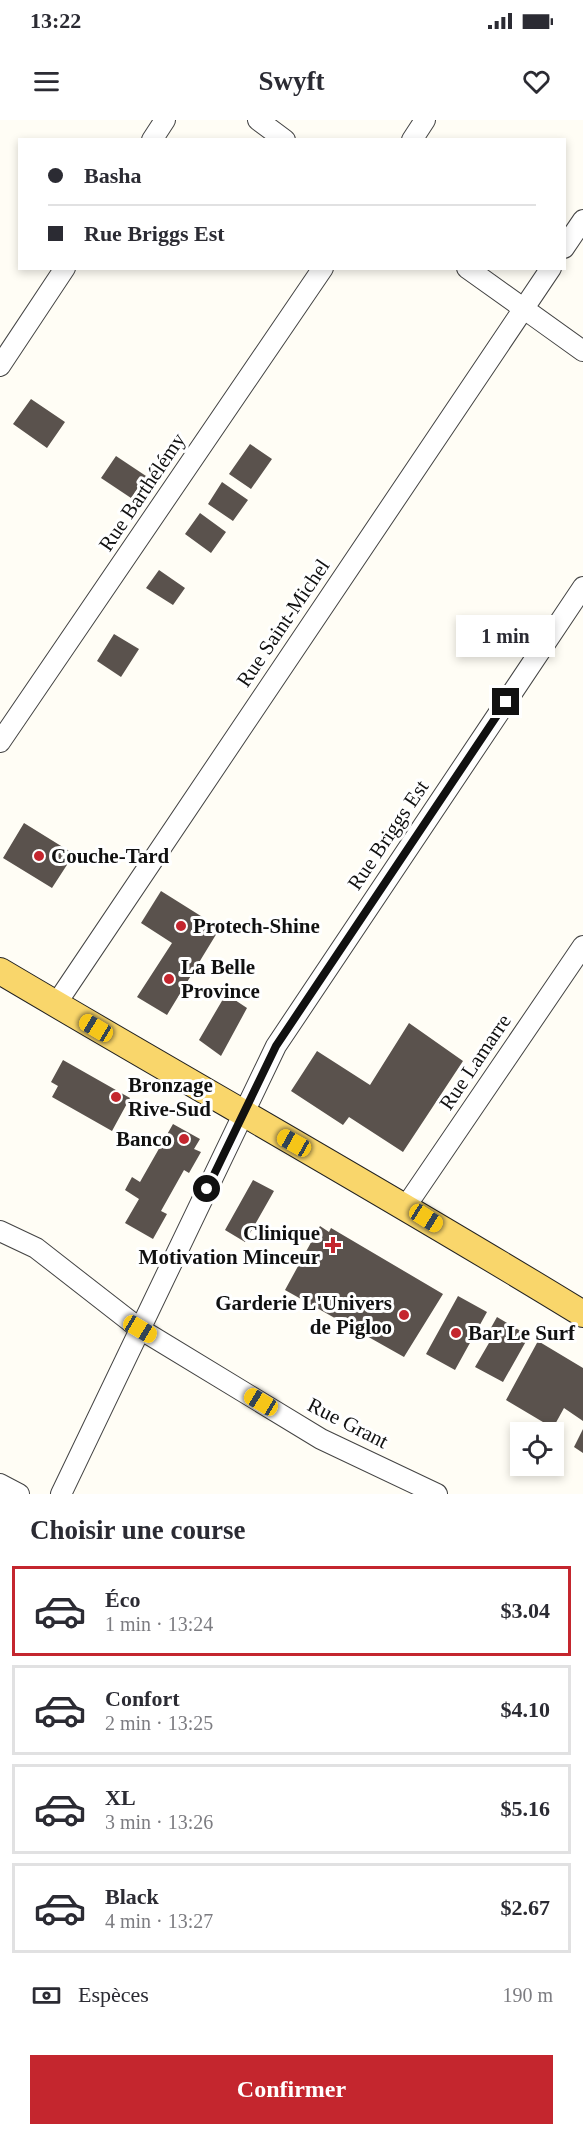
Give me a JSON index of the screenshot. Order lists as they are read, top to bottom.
{
  "streets": {
    "street": [
      "Rue Barthélémy",
      "Rue Saint-Michel",
      "Rue Briggs Est",
      "Rue Lamarre",
      "Rue Grant"
    ]
  },
  "crossings": [
    ["Rue Briggs Est", "Rue Grant"]
  ],
  "places": {
    "other": [
      "Couche-Tard",
      "Protech-Shine",
      "La Belle Province",
      "Bronzage Rive-Sud",
      "Banco",
      "Garderie L'Univers de Pigloo",
      "Bar Le Surf"
    ],
    "health": ["Clinique Motivation Minceur"]
  },
  "page": {
    "status": "13:22",
    "header": "Swyft",
    "banner": ["Basha", "Rue Briggs Est"],
    "bubble": "1 min",
    "heading": "Choisir une course",
    "list": [
      {
        "name": "Éco",
        "note": "1 min · 13:24",
        "value": "$3.04"
      },
      {
        "name": "Confort",
        "note": "2 min · 13:25",
        "value": "$4.10"
      },
      {
        "name": "XL",
        "note": "3 min · 13:26",
        "value": "$5.16"
      },
      {
        "name": "Black",
        "note": "4 min · 13:27",
        "value": "$2.67"
      }
    ],
    "pay": ["Espèces", "190 m"],
    "buttons": "Confirmer"
  }
}
